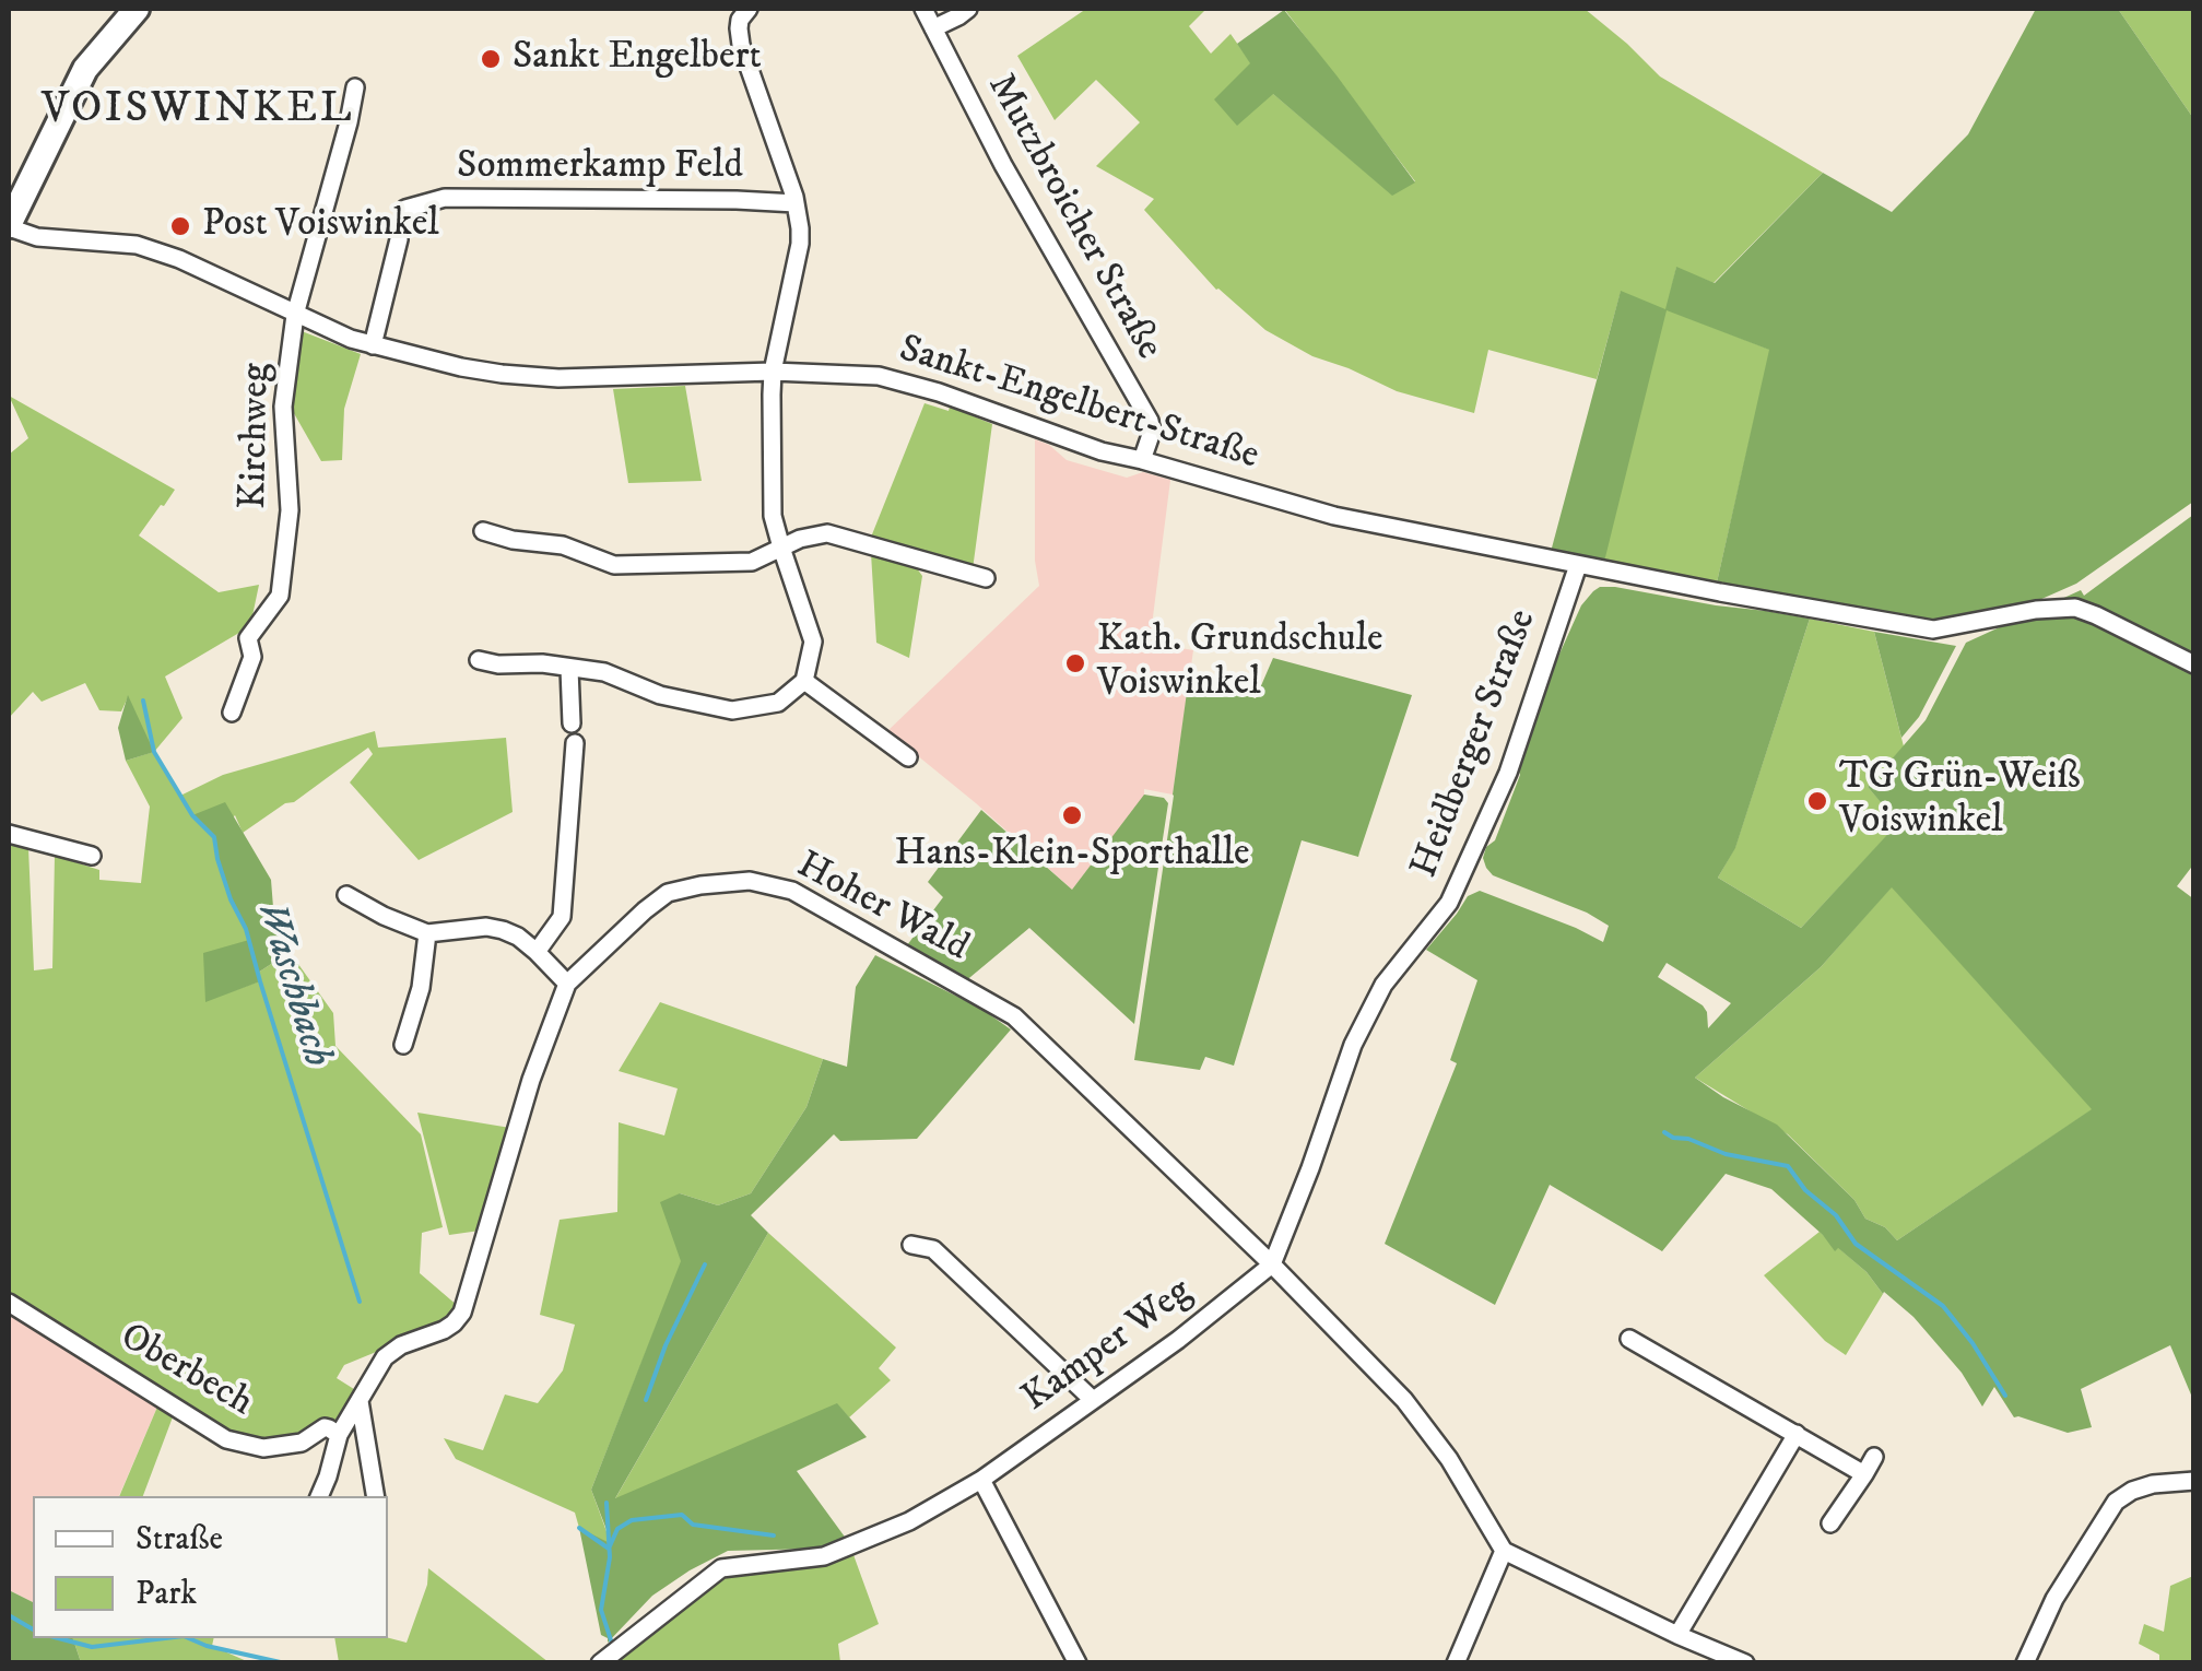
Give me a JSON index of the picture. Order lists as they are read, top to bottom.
{
  "streets": {
    "street": [
      "Sommerkamp Feld",
      "Mutzbroicher Straße",
      "Sankt-Engelbert-Straße",
      "Kirchweg",
      "Heidberger Straße",
      "Hoher Wald",
      "Kamper Weg",
      "Oberbech"
    ]
  },
  "crossings": [
    ["Mutzbroicher Straße", "Sankt-Engelbert-Straße"],
    ["Sankt-Engelbert-Straße", "Kirchweg"],
    ["Sankt-Engelbert-Straße", "Heidberger Straße"],
    ["Heidberger Straße", "Hoher Wald"],
    ["Heidberger Straße", "Kamper Weg"],
    ["Hoher Wald", "Kamper Weg"]
  ],
  "districts": ["VOISWINKEL"],
  "water": ["Waschbach"],
  "places": [
    "Sankt Engelbert",
    "Post Voiswinkel",
    "Kath. Grundschule Voiswinkel",
    "TG Grün-Weiß Voiswinkel",
    "Hans-Klein-Sporthalle"
  ],
  "legend": ["Straße", "Park"]
}
